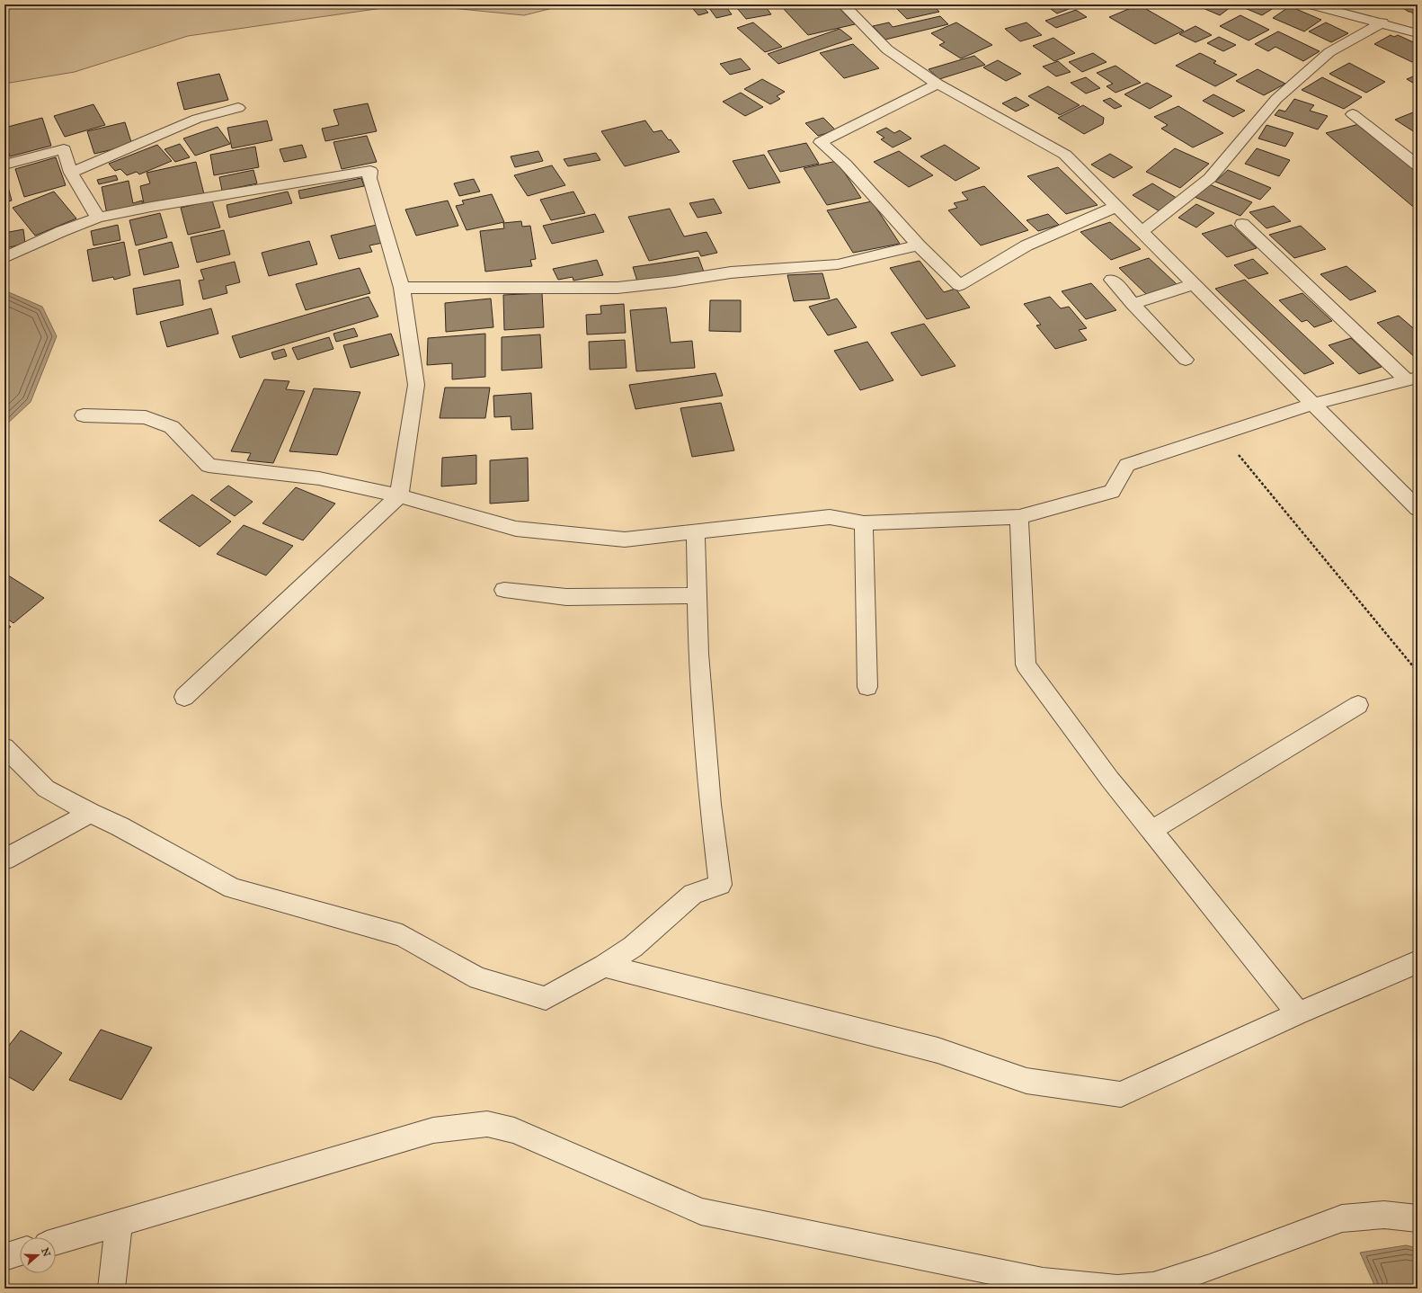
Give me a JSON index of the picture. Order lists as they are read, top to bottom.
{
  "north": "right"
}
